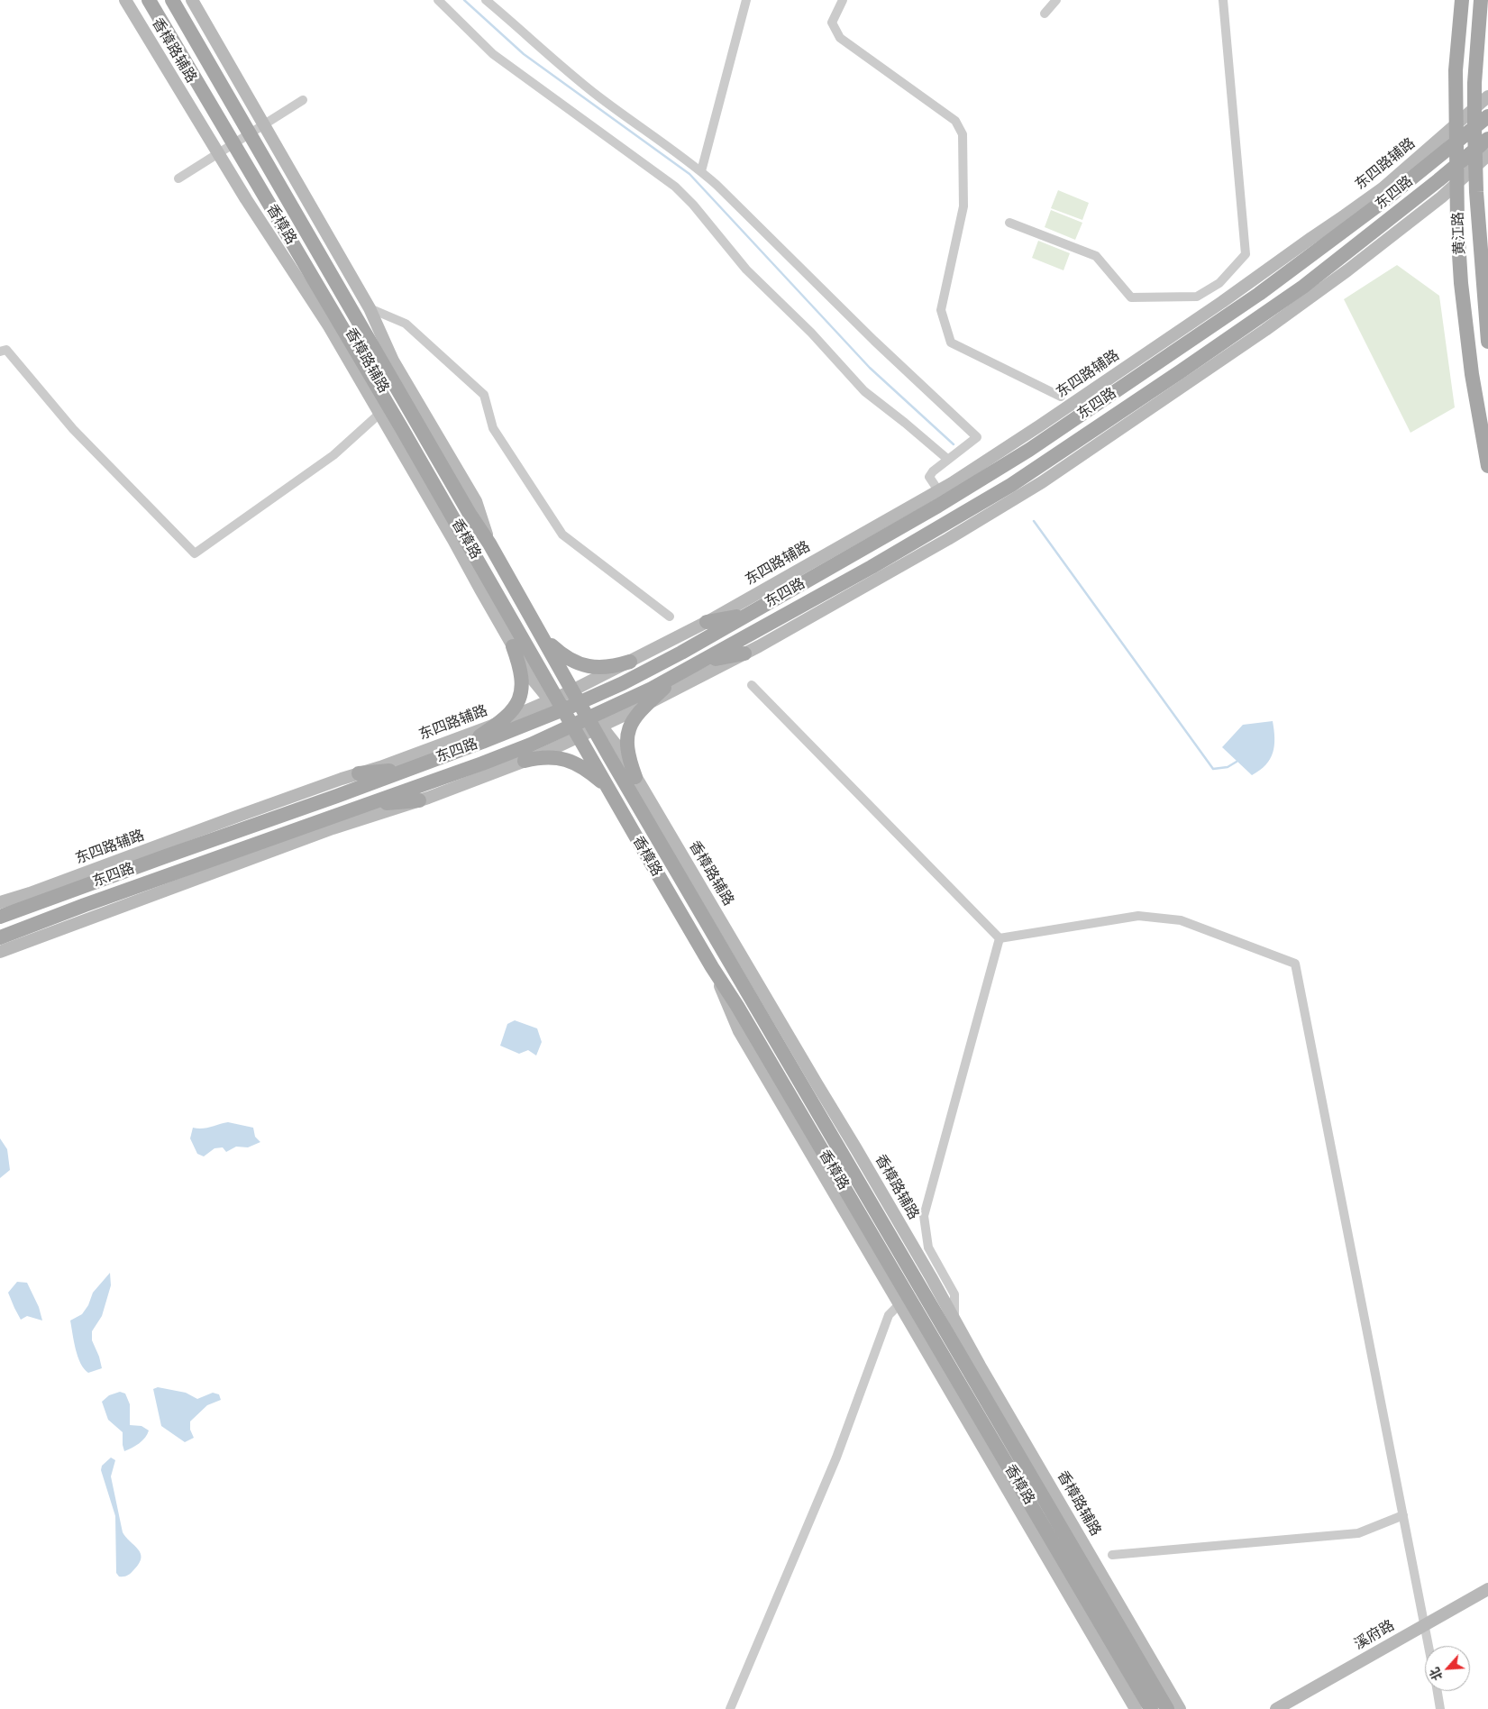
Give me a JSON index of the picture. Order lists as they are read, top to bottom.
{
  "streets": {
    "main road": ["东四路", "香樟路", "黄江路"],
    "street": ["香樟路辅路", "东四路辅路", "溪府路"]
  },
  "crossings": [
    ["香樟路辅路", "东四路辅路"],
    ["香樟路辅路", "东四路"],
    ["香樟路辅路", "香樟路"],
    ["东四路辅路", "东四路"],
    ["东四路辅路", "香樟路"],
    ["东四路辅路", "黄江路"],
    ["东四路", "香樟路"],
    ["东四路", "黄江路"]
  ],
  "north": "bottom left"
}
